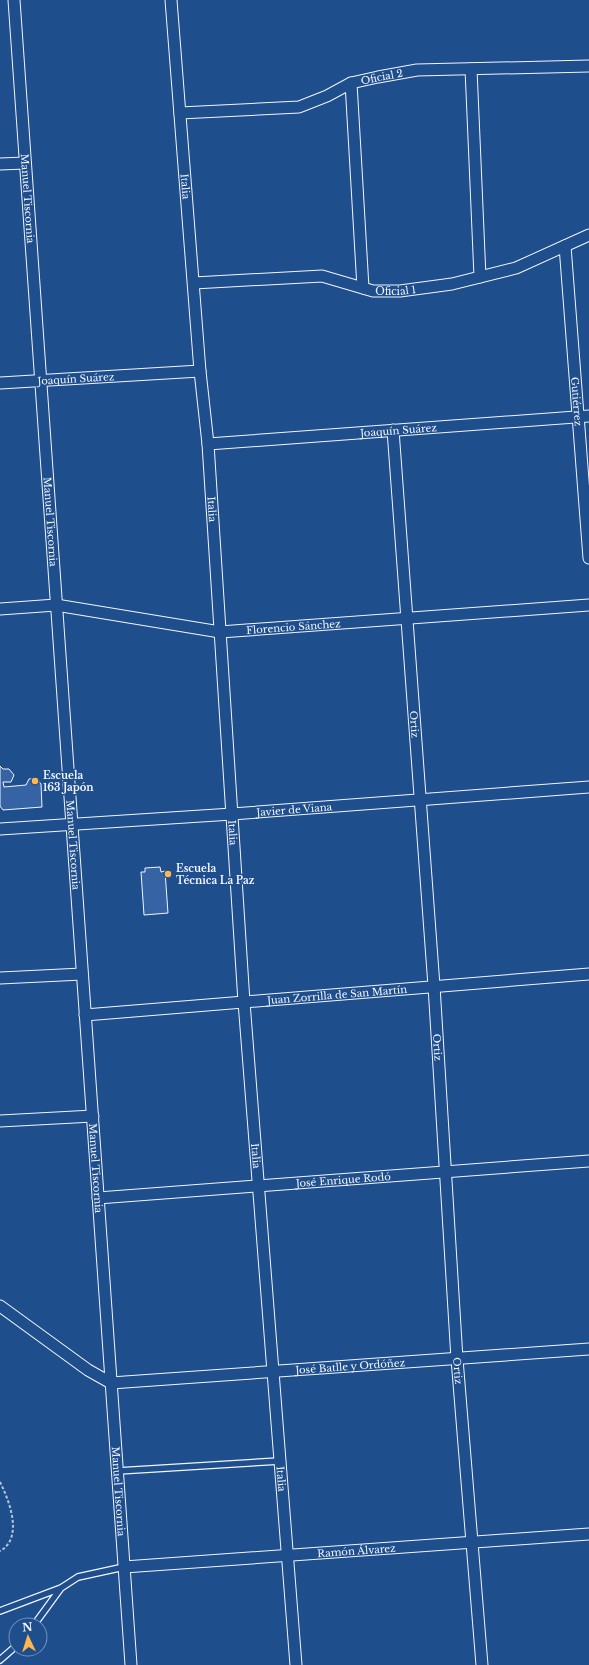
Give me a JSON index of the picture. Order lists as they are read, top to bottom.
{
  "streets": {
    "street": [
      "Oficial 2",
      "Italia",
      "Manuel Tiscornia",
      "Oficial 1",
      "Joaquín Suárez",
      "Gutiérrez",
      "Florencio Sánchez",
      "Ortiz",
      "Javier de Viana",
      "Juan Zorrilla de San Martín",
      "José Enrique Rodó",
      "José Batlle y Ordóñez",
      "Ramón Álvarez"
    ]
  },
  "crossings": [
    ["Oficial 2", "Italia"],
    ["Italia", "Oficial 1"],
    ["Italia", "Joaquín Suárez"],
    ["Italia", "Florencio Sánchez"],
    ["Italia", "Javier de Viana"],
    ["Italia", "Juan Zorrilla de San Martín"],
    ["Italia", "José Enrique Rodó"],
    ["Italia", "José Batlle y Ordóñez"],
    ["Italia", "Ramón Álvarez"],
    ["Manuel Tiscornia", "Joaquín Suárez"],
    ["Manuel Tiscornia", "Florencio Sánchez"],
    ["Manuel Tiscornia", "Javier de Viana"],
    ["Manuel Tiscornia", "Juan Zorrilla de San Martín"],
    ["Manuel Tiscornia", "José Enrique Rodó"],
    ["Manuel Tiscornia", "José Batlle y Ordóñez"],
    ["Manuel Tiscornia", "Ramón Álvarez"],
    ["Oficial 1", "Gutiérrez"],
    ["Joaquín Suárez", "Gutiérrez"],
    ["Joaquín Suárez", "Ortiz"],
    ["Florencio Sánchez", "Ortiz"],
    ["Ortiz", "Javier de Viana"],
    ["Ortiz", "Juan Zorrilla de San Martín"],
    ["Ortiz", "José Enrique Rodó"],
    ["Ortiz", "José Batlle y Ordóñez"],
    ["Ortiz", "Ramón Álvarez"]
  ],
  "places": ["Escuela 163 Japón", "Escuela Técnica La Paz"],
  "north": "top"
}
